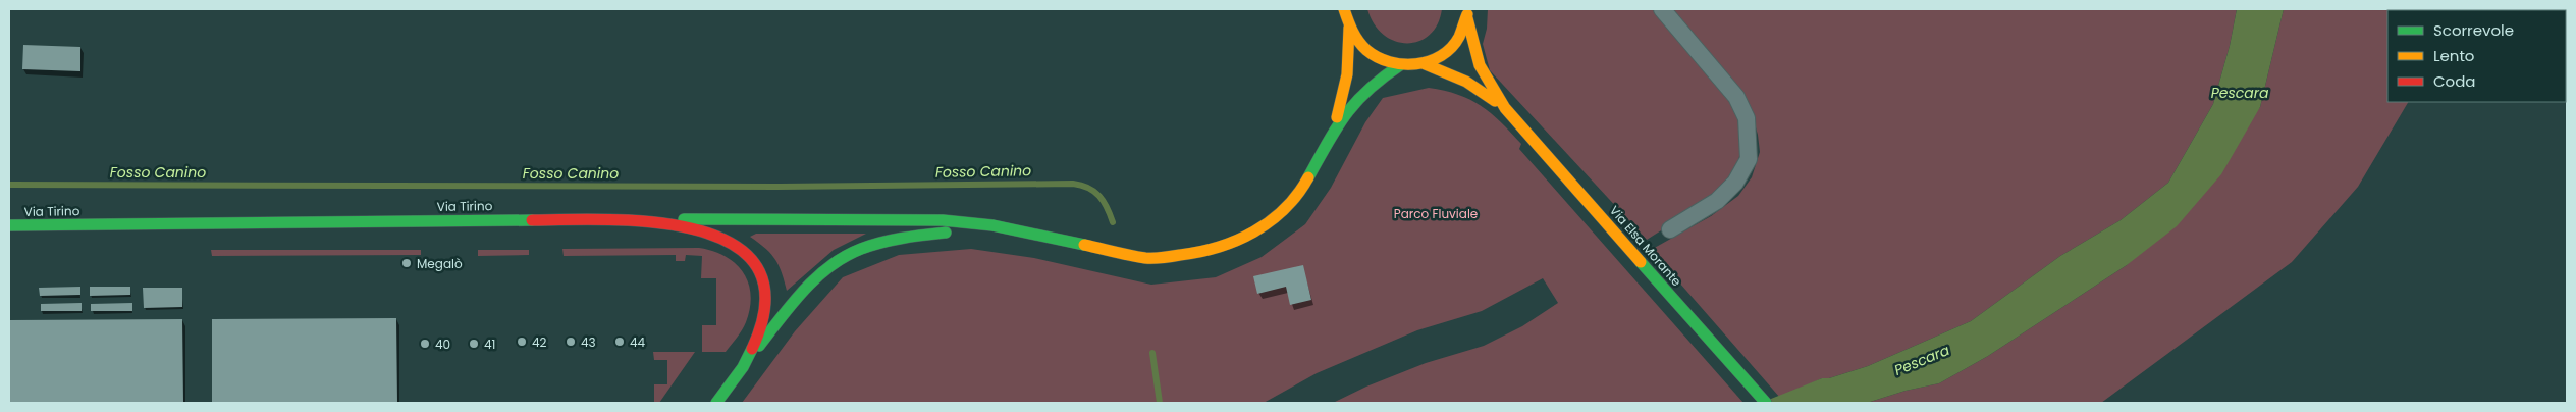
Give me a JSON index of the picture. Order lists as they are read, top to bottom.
{
  "streets": {
    "street": ["Via Tirino", "Via Elsa Morante"]
  },
  "water": ["Pescara", "Fosso Canino"],
  "parks": ["Parco Fluviale"],
  "places": [
    "Megalò",
    "42",
    "43",
    "44",
    "40",
    "41"
  ],
  "legend": ["Scorrevole", "Lento", "Coda"]
}
